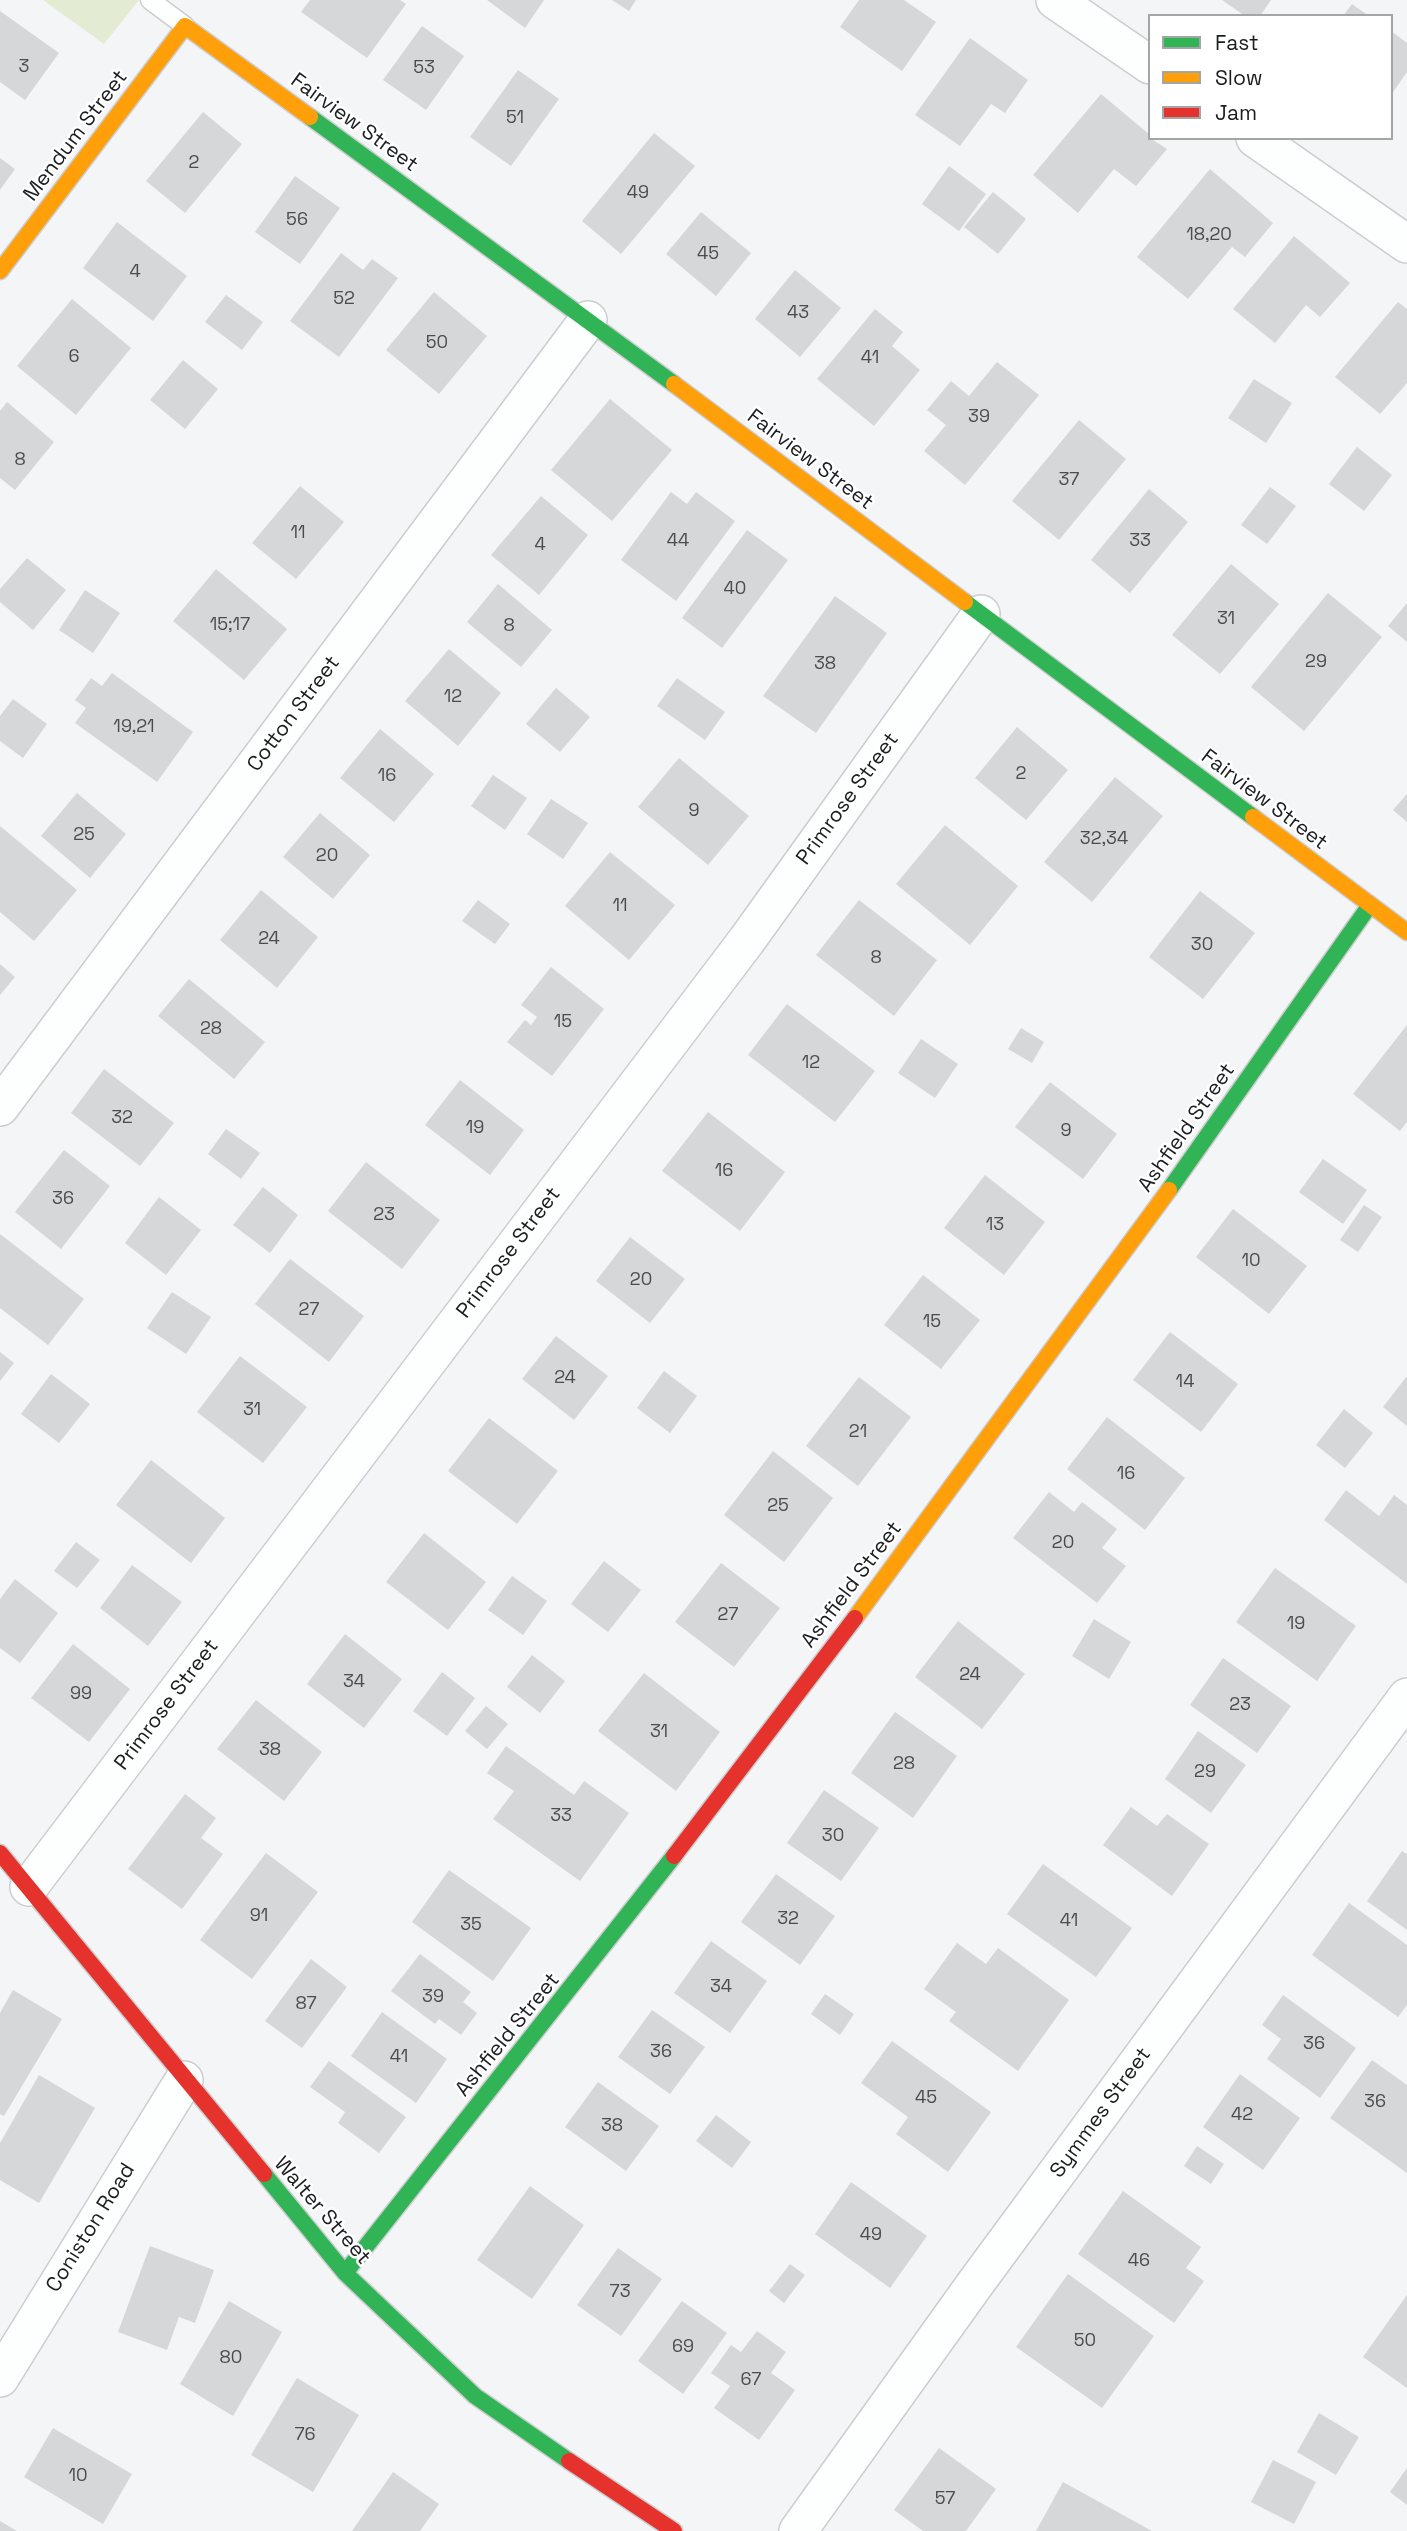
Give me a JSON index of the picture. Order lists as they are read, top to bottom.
{
  "streets": {
    "street": [
      "Fairview Street",
      "Mendum Street",
      "Cotton Street",
      "Primrose Street",
      "Ashfield Street",
      "Symmes Street",
      "Walter Street",
      "Coniston Road"
    ]
  },
  "crossings": [
    ["Fairview Street", "Mendum Street"],
    ["Fairview Street", "Cotton Street"],
    ["Fairview Street", "Primrose Street"],
    ["Fairview Street", "Ashfield Street"],
    ["Primrose Street", "Walter Street"],
    ["Ashfield Street", "Walter Street"],
    ["Walter Street", "Coniston Road"]
  ],
  "house_numbers": [
    "3",
    "53",
    "51",
    "2",
    "49",
    "56",
    "18,20",
    "45",
    "4",
    "52",
    "43",
    "50",
    "6",
    "41",
    "39",
    "8",
    "37",
    "11",
    "44",
    "33",
    "4",
    "40",
    "31",
    "15;17",
    "8",
    "29",
    "38",
    "12",
    "19,21",
    "2",
    "16",
    "9",
    "25",
    "32,34",
    "20",
    "11",
    "24",
    "30",
    "8",
    "15",
    "28",
    "12",
    "32",
    "19",
    "9",
    "16",
    "36",
    "23",
    "13",
    "10",
    "20",
    "27",
    "15",
    "24",
    "14",
    "31",
    "21",
    "16",
    "25",
    "20",
    "27",
    "19",
    "24",
    "34",
    "99",
    "23",
    "31",
    "38",
    "28",
    "29",
    "33",
    "30",
    "91",
    "32",
    "41",
    "35",
    "34",
    "39",
    "87",
    "36",
    "36",
    "41",
    "45",
    "36",
    "42",
    "38",
    "49",
    "46",
    "73",
    "50",
    "69",
    "80",
    "67",
    "76",
    "10",
    "57"
  ],
  "legend": ["Fast", "Slow", "Jam"]
}
